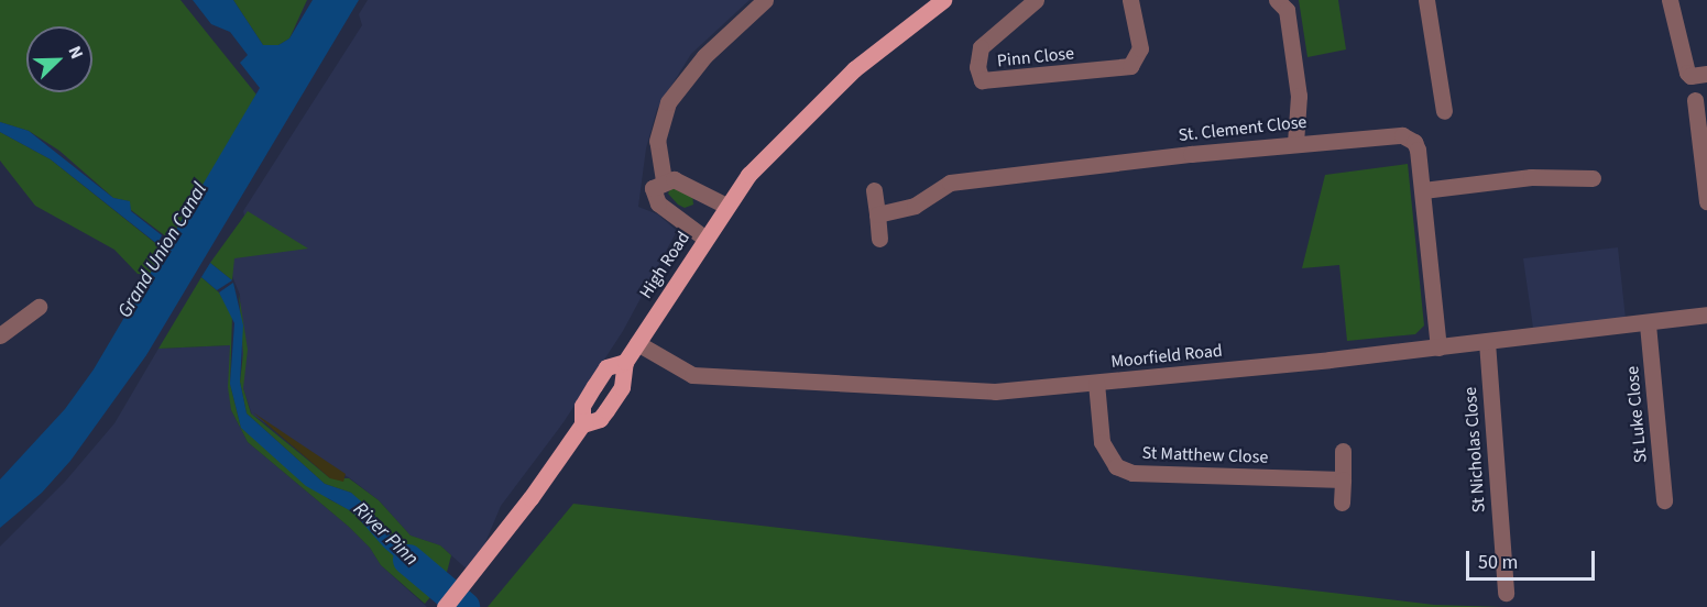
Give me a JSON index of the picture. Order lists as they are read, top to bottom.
{
  "streets": {
    "main road": ["High Road"],
    "street": [
      "Pinn Close",
      "St. Clement Close",
      "Moorfield Road",
      "St Luke Close",
      "St Nicholas Close",
      "St Matthew Close"
    ]
  },
  "crossings": [
    ["St. Clement Close", "Moorfield Road"],
    ["High Road", "Moorfield Road"],
    ["Moorfield Road", "St Luke Close"],
    ["Moorfield Road", "St Nicholas Close"],
    ["Moorfield Road", "St Matthew Close"]
  ],
  "water": ["Grand Union Canal", "River Pinn"],
  "scale_bar": "50 m",
  "north": "top right"
}
